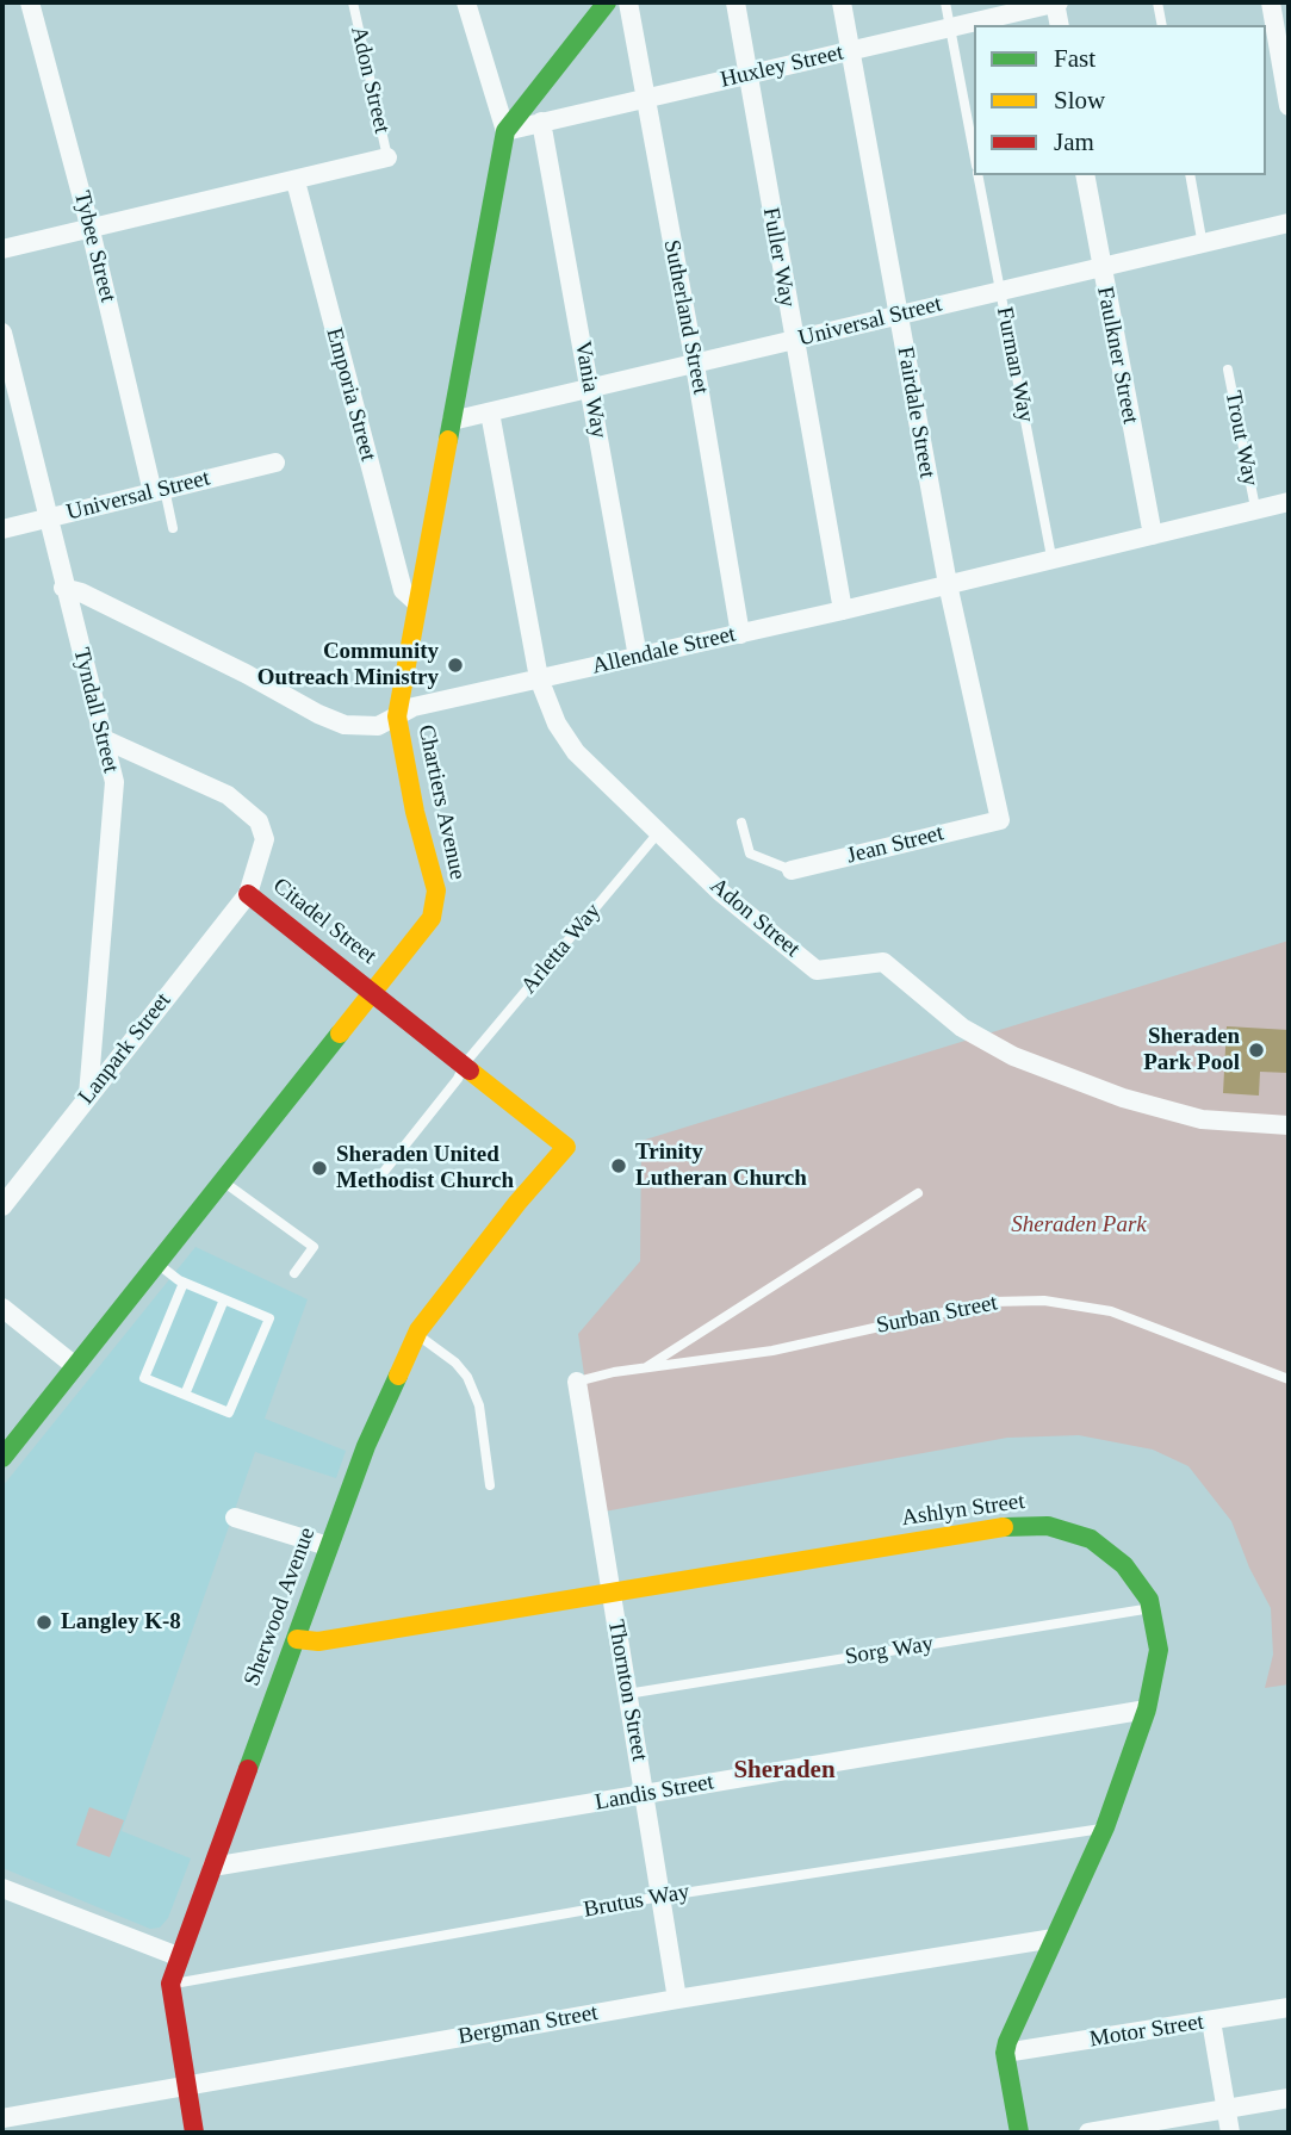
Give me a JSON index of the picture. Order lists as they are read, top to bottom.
{
  "streets": {
    "street": [
      "Huxley Street",
      "Adon Street",
      "Tybee Street",
      "Fuller Way",
      "Sutherland Street",
      "Universal Street",
      "Faulkner Street",
      "Vania Way",
      "Emporia Street",
      "Fairdale Street",
      "Allendale Street",
      "Tyndall Street",
      "Chartiers Avenue",
      "Jean Street",
      "Citadel Street",
      "Lanpark Street",
      "Ashlyn Street",
      "Sherwood Avenue",
      "Thornton Street",
      "Landis Street",
      "Bergman Street",
      "Motor Street"
    ],
    "lane": [
      "Furman Way",
      "Trout Way",
      "Arletta Way",
      "Surban Street",
      "Sorg Way",
      "Brutus Way"
    ]
  },
  "crossings": [
    ["Huxley Street", "Fuller Way"],
    ["Huxley Street", "Sutherland Street"],
    ["Huxley Street", "Vania Way"],
    ["Huxley Street", "Fairdale Street"],
    ["Huxley Street", "Chartiers Avenue"],
    ["Adon Street", "Universal Street"],
    ["Adon Street", "Allendale Street"],
    ["Adon Street", "Arletta Way"],
    ["Tybee Street", "Universal Street"],
    ["Fuller Way", "Universal Street"],
    ["Fuller Way", "Allendale Street"],
    ["Sutherland Street", "Universal Street"],
    ["Sutherland Street", "Allendale Street"],
    ["Universal Street", "Faulkner Street"],
    ["Universal Street", "Furman Way"],
    ["Universal Street", "Vania Way"],
    ["Universal Street", "Fairdale Street"],
    ["Universal Street", "Tyndall Street"],
    ["Universal Street", "Chartiers Avenue"],
    ["Faulkner Street", "Allendale Street"],
    ["Furman Way", "Allendale Street"],
    ["Vania Way", "Allendale Street"],
    ["Emporia Street", "Chartiers Avenue"],
    ["Fairdale Street", "Allendale Street"],
    ["Fairdale Street", "Jean Street"],
    ["Trout Way", "Allendale Street"],
    ["Allendale Street", "Tyndall Street"],
    ["Allendale Street", "Chartiers Avenue"],
    ["Tyndall Street", "Citadel Street"],
    ["Tyndall Street", "Lanpark Street"],
    ["Chartiers Avenue", "Citadel Street"],
    ["Citadel Street", "Arletta Way"],
    ["Citadel Street", "Lanpark Street"],
    ["Citadel Street", "Sherwood Avenue"],
    ["Surban Street", "Thornton Street"],
    ["Ashlyn Street", "Sherwood Avenue"],
    ["Ashlyn Street", "Sorg Way"],
    ["Ashlyn Street", "Thornton Street"],
    ["Ashlyn Street", "Landis Street"],
    ["Ashlyn Street", "Brutus Way"],
    ["Ashlyn Street", "Bergman Street"],
    ["Ashlyn Street", "Motor Street"],
    ["Sherwood Avenue", "Landis Street"],
    ["Sherwood Avenue", "Brutus Way"],
    ["Sherwood Avenue", "Bergman Street"],
    ["Sorg Way", "Thornton Street"],
    ["Thornton Street", "Landis Street"],
    ["Thornton Street", "Brutus Way"],
    ["Thornton Street", "Bergman Street"]
  ],
  "districts": ["Sheraden"],
  "parks": ["Sheraden Park"],
  "places": [
    "Community Outreach Ministry",
    "Sheraden Park Pool",
    "Trinity Lutheran Church",
    "Sheraden United Methodist Church",
    "Langley K-8"
  ],
  "legend": ["Fast", "Slow", "Jam"]
}
